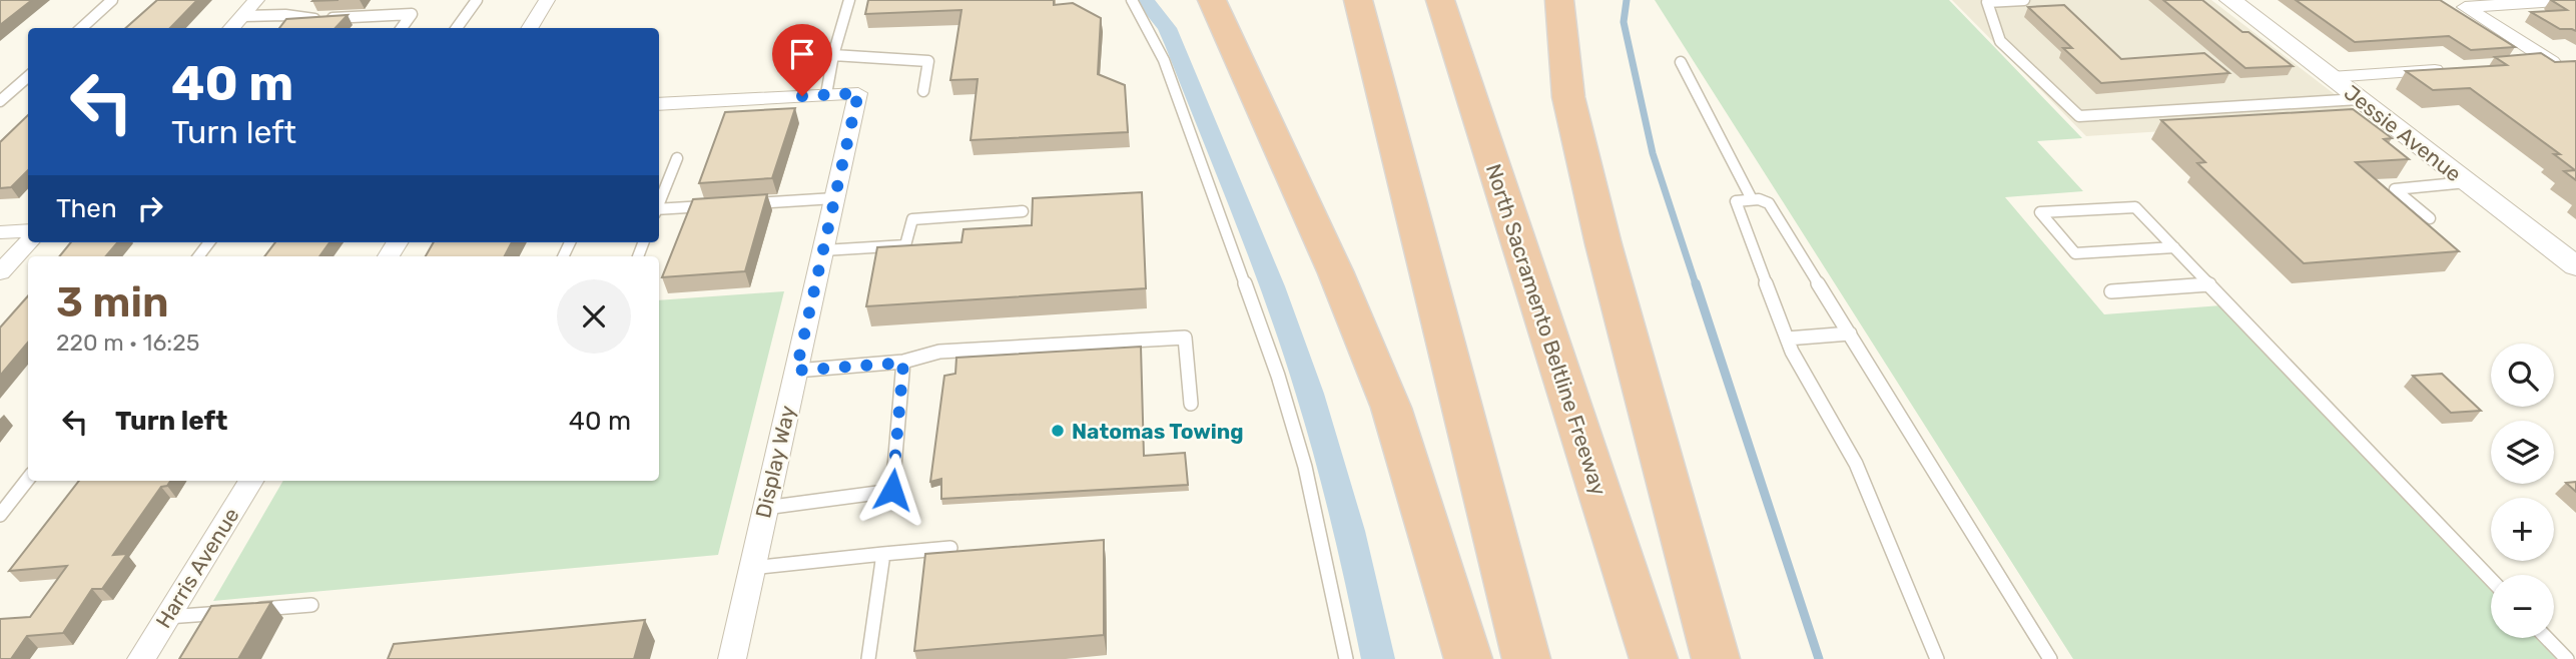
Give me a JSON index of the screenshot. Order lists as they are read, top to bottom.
{
  "streets": {
    "highway": ["North Sacramento Beltline Freeway"],
    "street": ["Jessie Avenue", "Display Way", "Harris Avenue"]
  },
  "places": ["Natomas Towing"],
  "page": {
    "turn": ["40 m", "Turn left"],
    "then": "Then",
    "heading": ["3 min", "220 m · 16:25"],
    "map_buttons": ["+", "−"],
    "list": [
      {
        "name": "Turn left",
        "value": "40 m"
      }
    ]
  }
}
